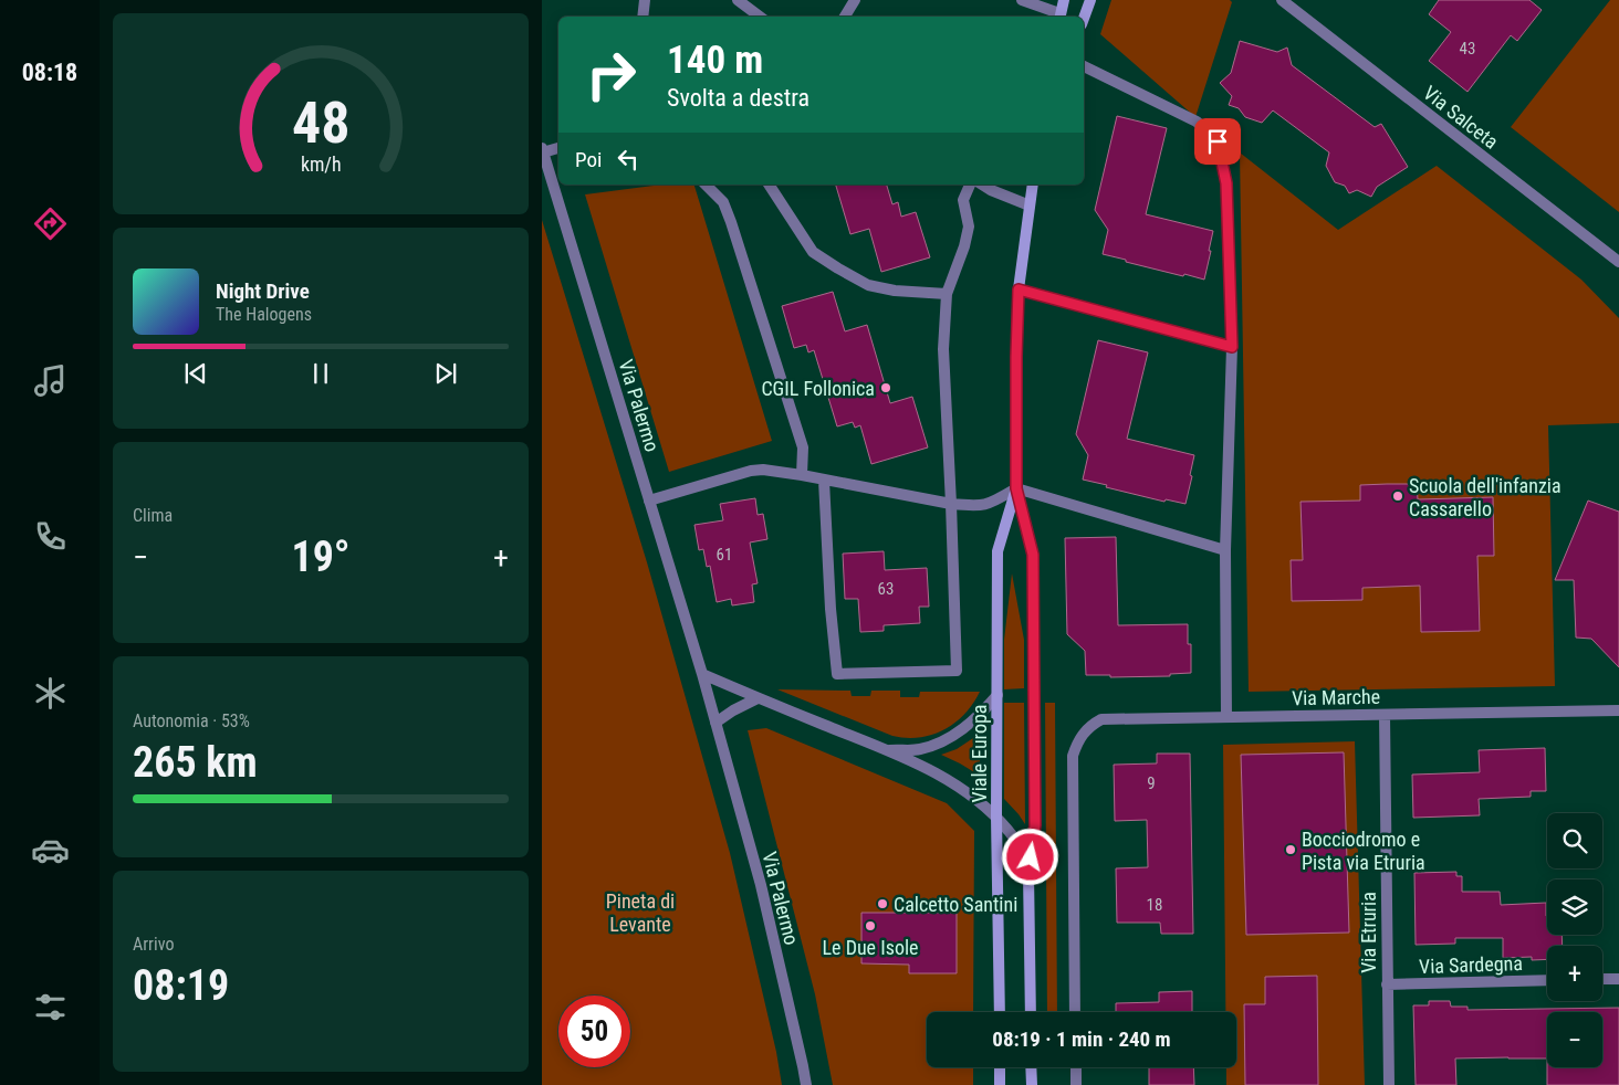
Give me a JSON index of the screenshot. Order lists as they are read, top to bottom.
{
  "streets": {
    "main road": ["Viale Europa"],
    "street": [
      "Via Salceta",
      "Via Palermo",
      "Via Marche",
      "Via Etruria",
      "Via Sardegna"
    ]
  },
  "crossings": [
    ["Via Marche", "Via Etruria"],
    ["Via Etruria", "Via Sardegna"]
  ],
  "parks": ["Pineta di Levante"],
  "places": [
    "CGIL Follonica",
    "Scuola dell'infanzia Cassarello",
    "Bocciodromo e Pista via Etruria",
    "Calcetto Santini",
    "Le Due Isole"
  ],
  "house_numbers": [
    "43",
    "61",
    "63",
    "9",
    "18"
  ],
  "page": {
    "tabs": "08:18",
    "turn": ["140 m", "Svolta a destra"],
    "then": "Poi",
    "song": ["Night Drive", "The Halogens"],
    "tile": [
      "Clima",
      ["Autonomia · 53%", "265 km"],
      ["Arrivo", "08:19"]
    ],
    "heat": ["−", "19°", "+"],
    "map_buttons": ["+", "−"],
    "limit": "50",
    "trip": "08:19 · 1 min · 240 m",
    "gauge": ["48", "km/h"]
  }
}
